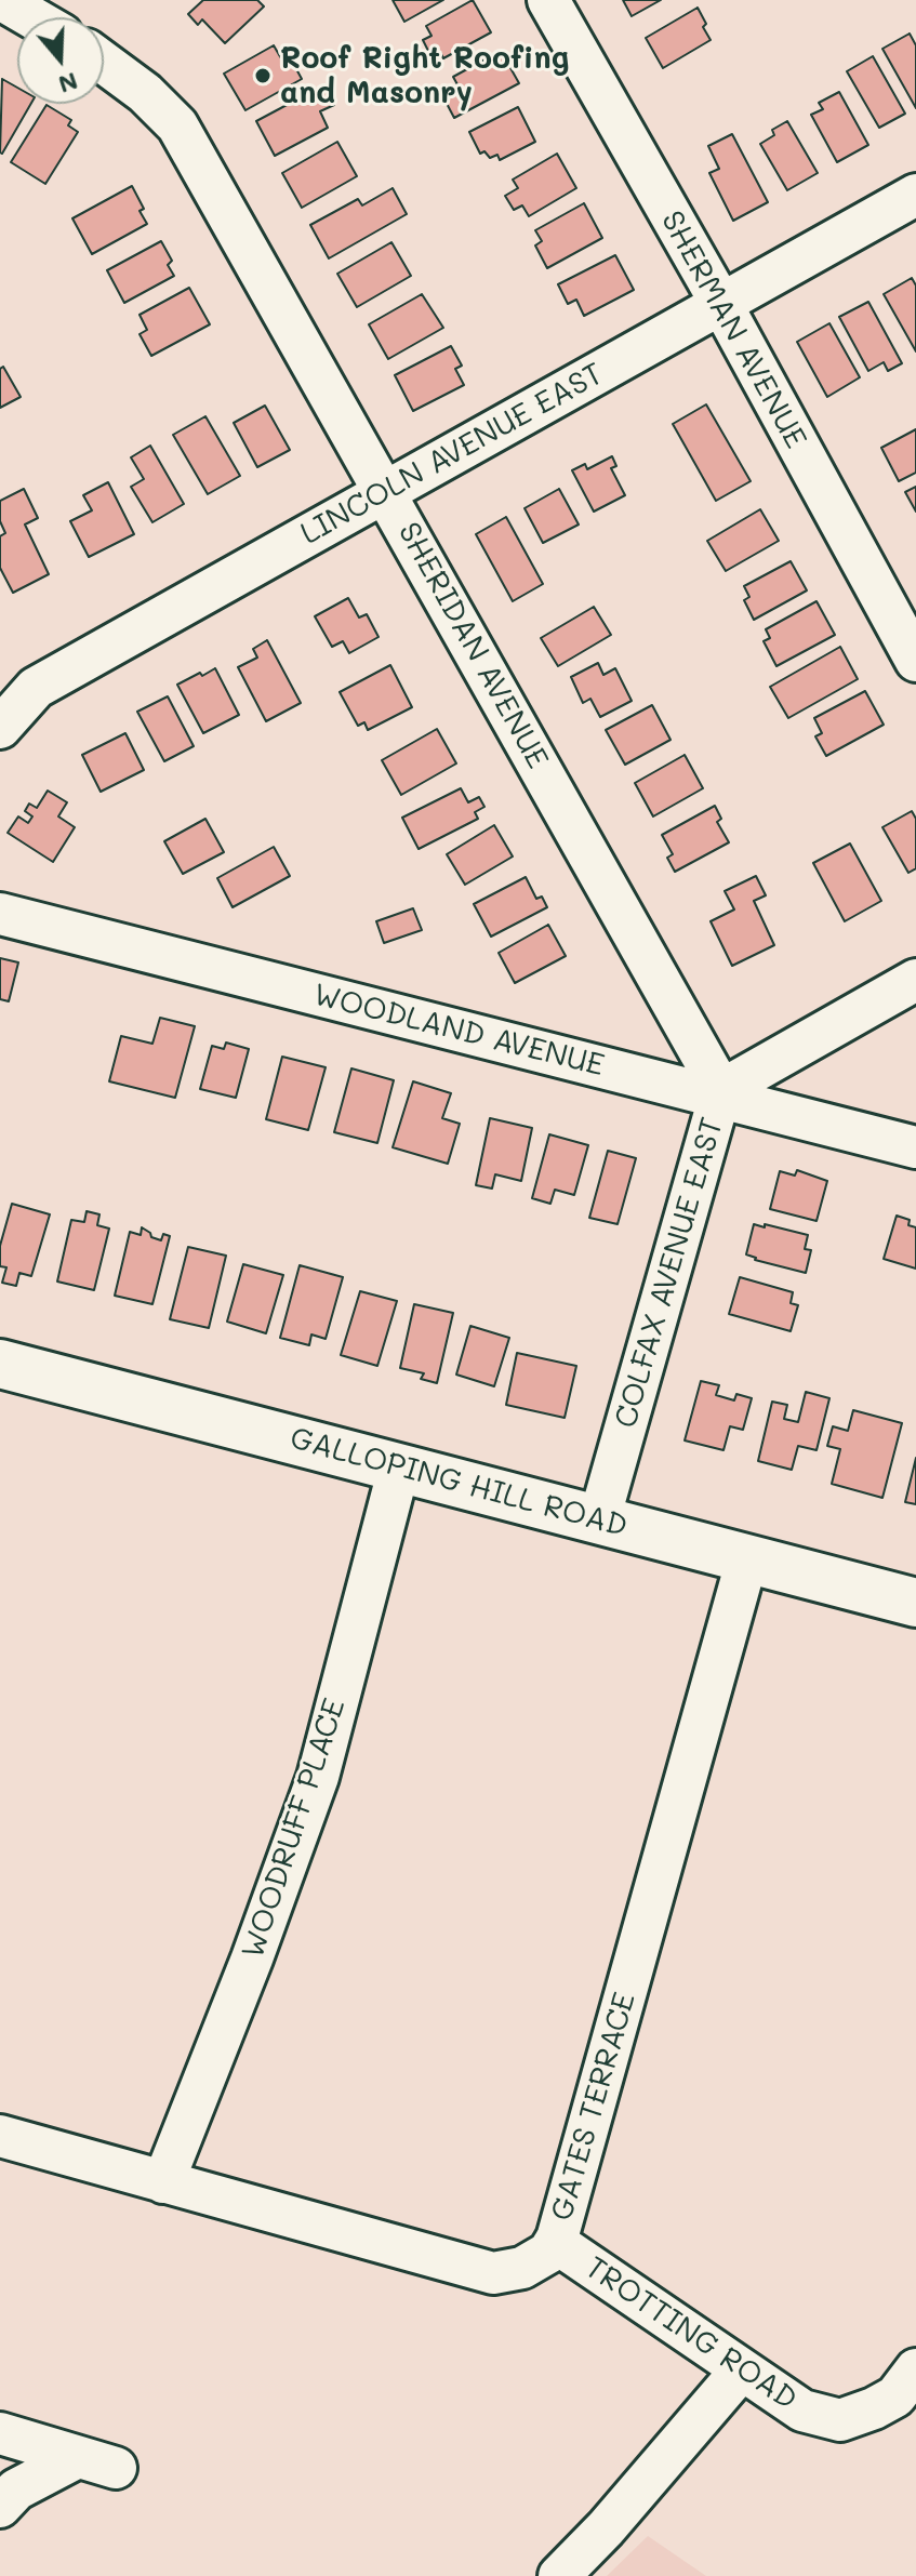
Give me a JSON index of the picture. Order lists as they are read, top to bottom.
{
  "streets": {
    "main road": ["GALLOPING HILL ROAD"],
    "street": [
      "SHERMAN AVENUE",
      "LINCOLN AVENUE EAST",
      "SHERIDAN AVENUE",
      "WOODLAND AVENUE",
      "COLFAX AVENUE EAST",
      "WOODRUFF PLACE",
      "GATES TERRACE",
      "TROTTING ROAD"
    ]
  },
  "crossings": [
    ["SHERMAN AVENUE", "LINCOLN AVENUE EAST"],
    ["LINCOLN AVENUE EAST", "SHERIDAN AVENUE"],
    ["SHERIDAN AVENUE", "WOODLAND AVENUE"],
    ["SHERIDAN AVENUE", "COLFAX AVENUE EAST"],
    ["WOODLAND AVENUE", "COLFAX AVENUE EAST"],
    ["COLFAX AVENUE EAST", "GALLOPING HILL ROAD"],
    ["GALLOPING HILL ROAD", "WOODRUFF PLACE"],
    ["GALLOPING HILL ROAD", "GATES TERRACE"],
    ["WOODRUFF PLACE", "GATES TERRACE"],
    ["GATES TERRACE", "TROTTING ROAD"]
  ],
  "places": ["Roof Right Roofing and Masonry"],
  "north": "bottom"
}
